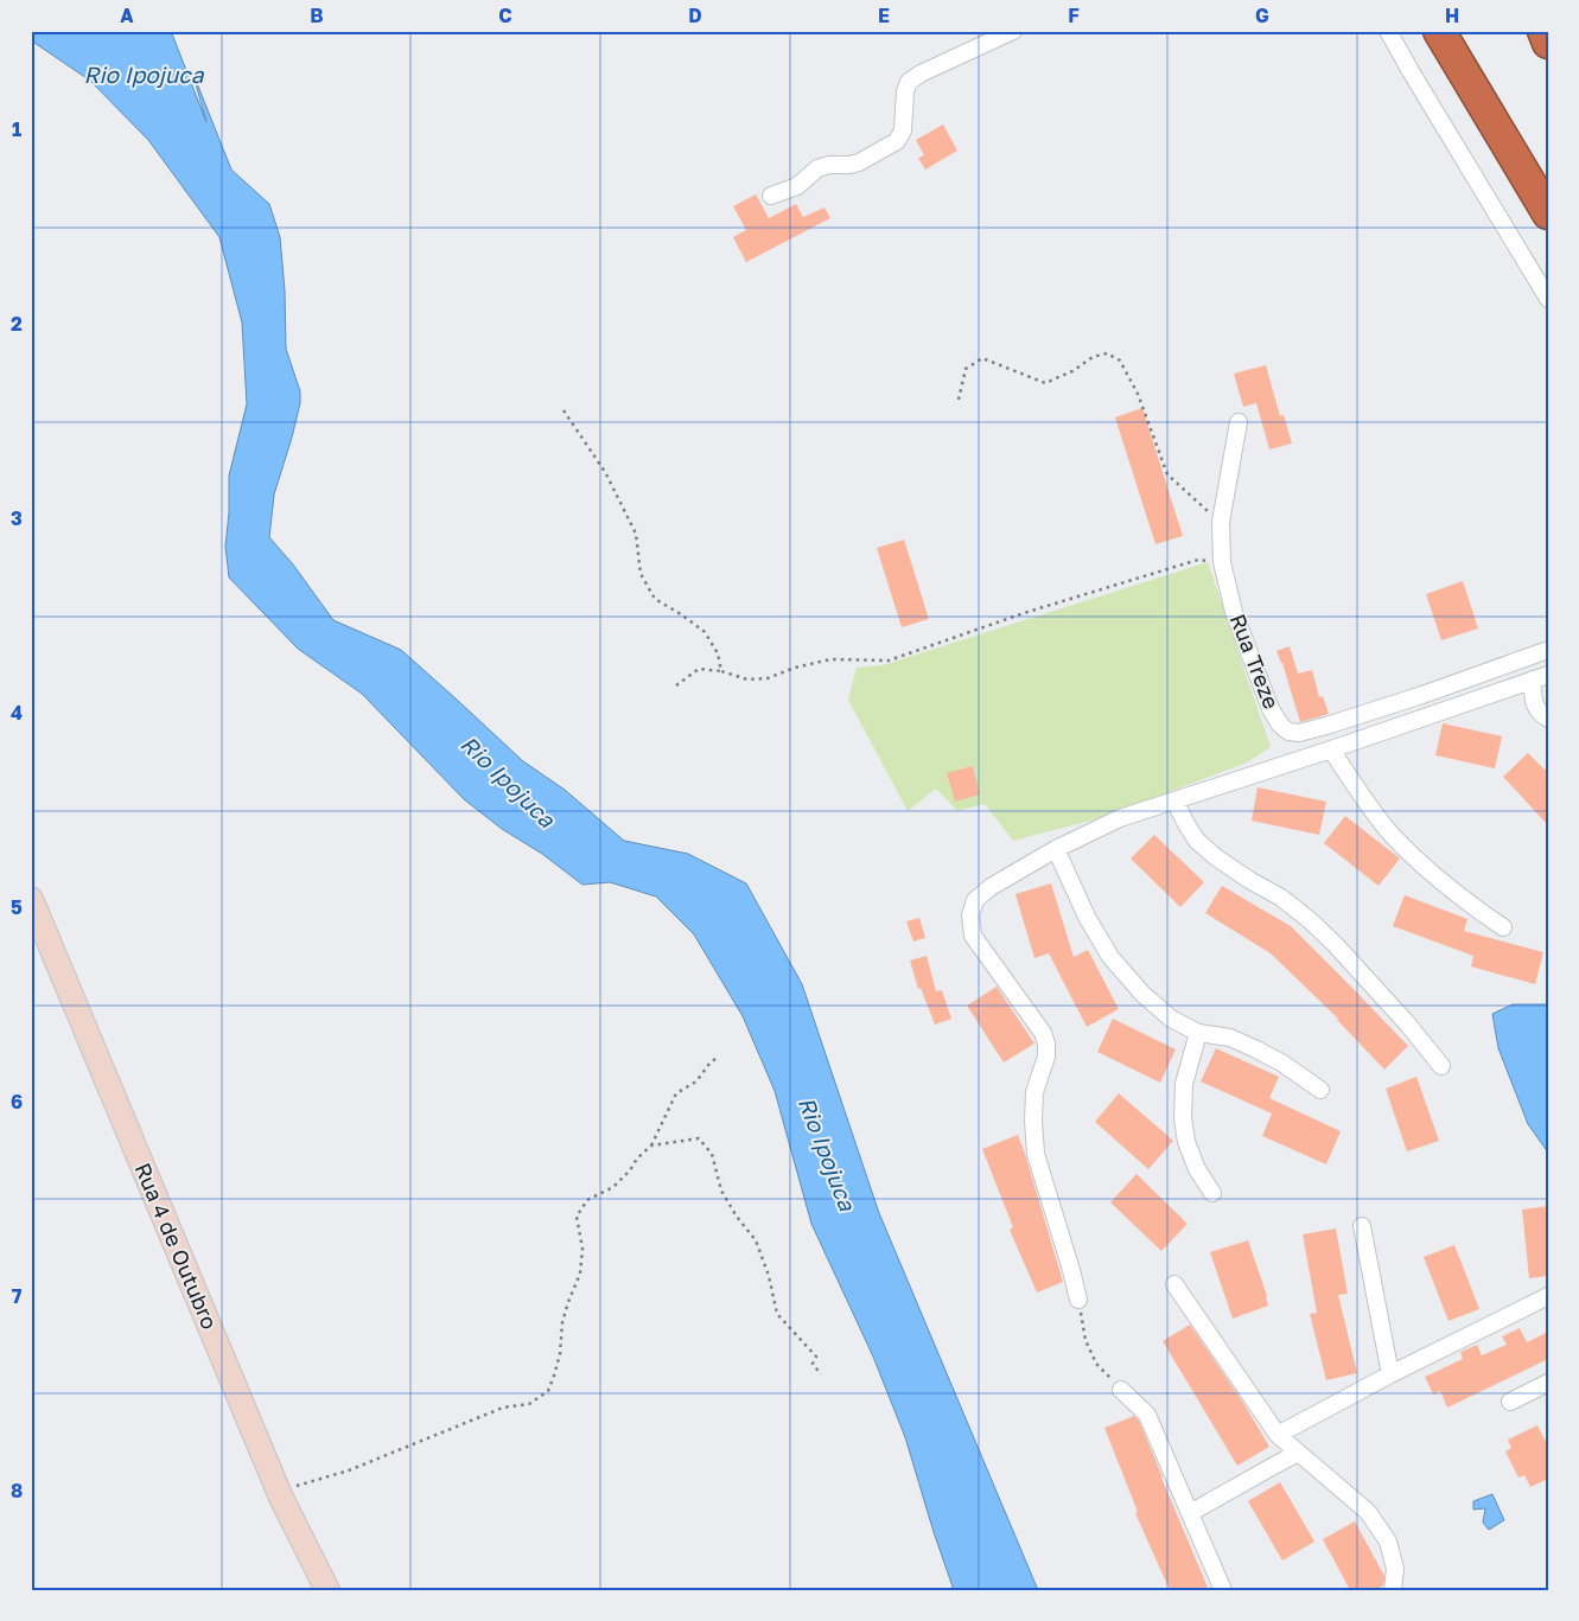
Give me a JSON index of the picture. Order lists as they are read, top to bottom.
{
  "streets": {
    "main road": ["Rua 4 de Outubro"],
    "street": ["Rua Treze"]
  },
  "water": ["Rio Ipojuca"],
  "grid": {
    "columns": [
      "A",
      "B",
      "C",
      "D",
      "E",
      "F",
      "G",
      "H"
    ],
    "rows": [
      "1",
      "2",
      "3",
      "4",
      "5",
      "6",
      "7",
      "8"
    ]
  }
}
